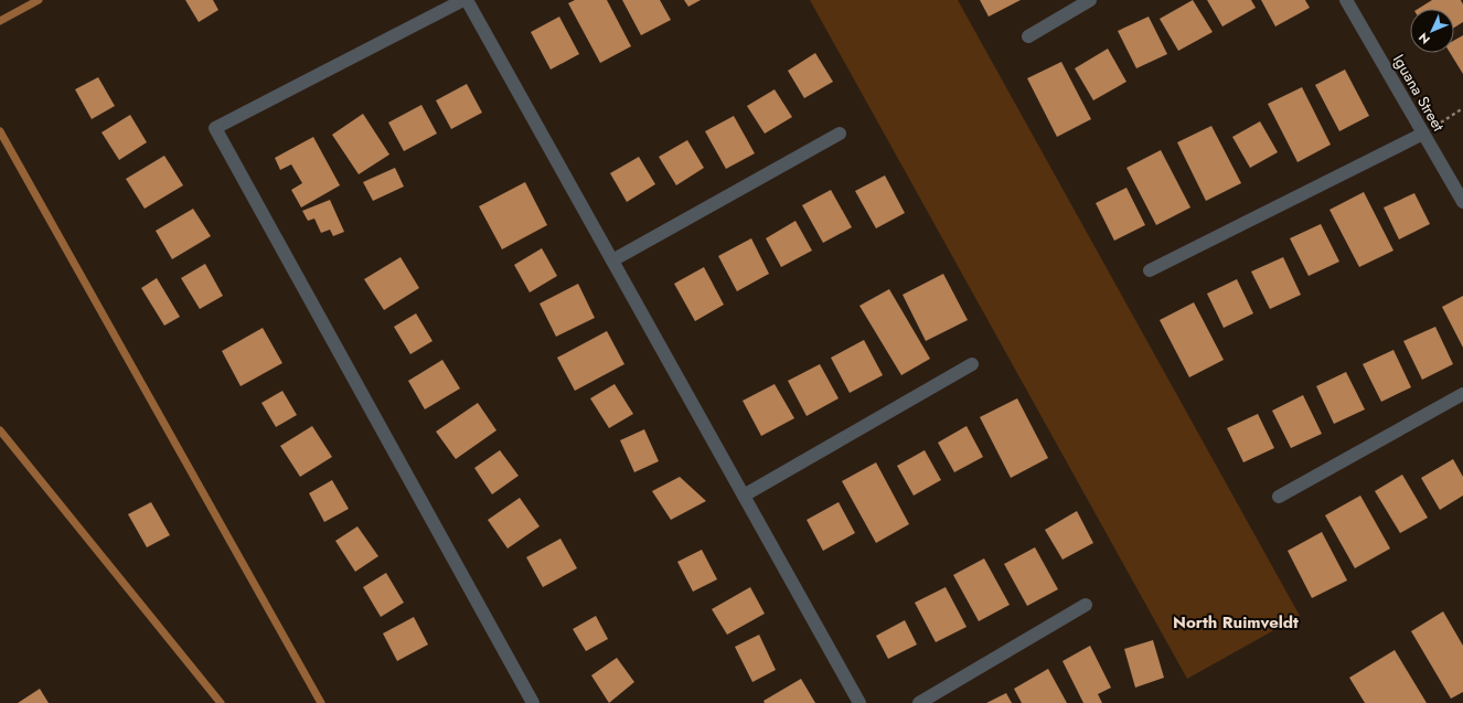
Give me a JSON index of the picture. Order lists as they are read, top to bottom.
{
  "streets": {
    "street": ["Iguana Street"]
  },
  "districts": ["North Ruimveldt"],
  "north": "bottom left"
}
